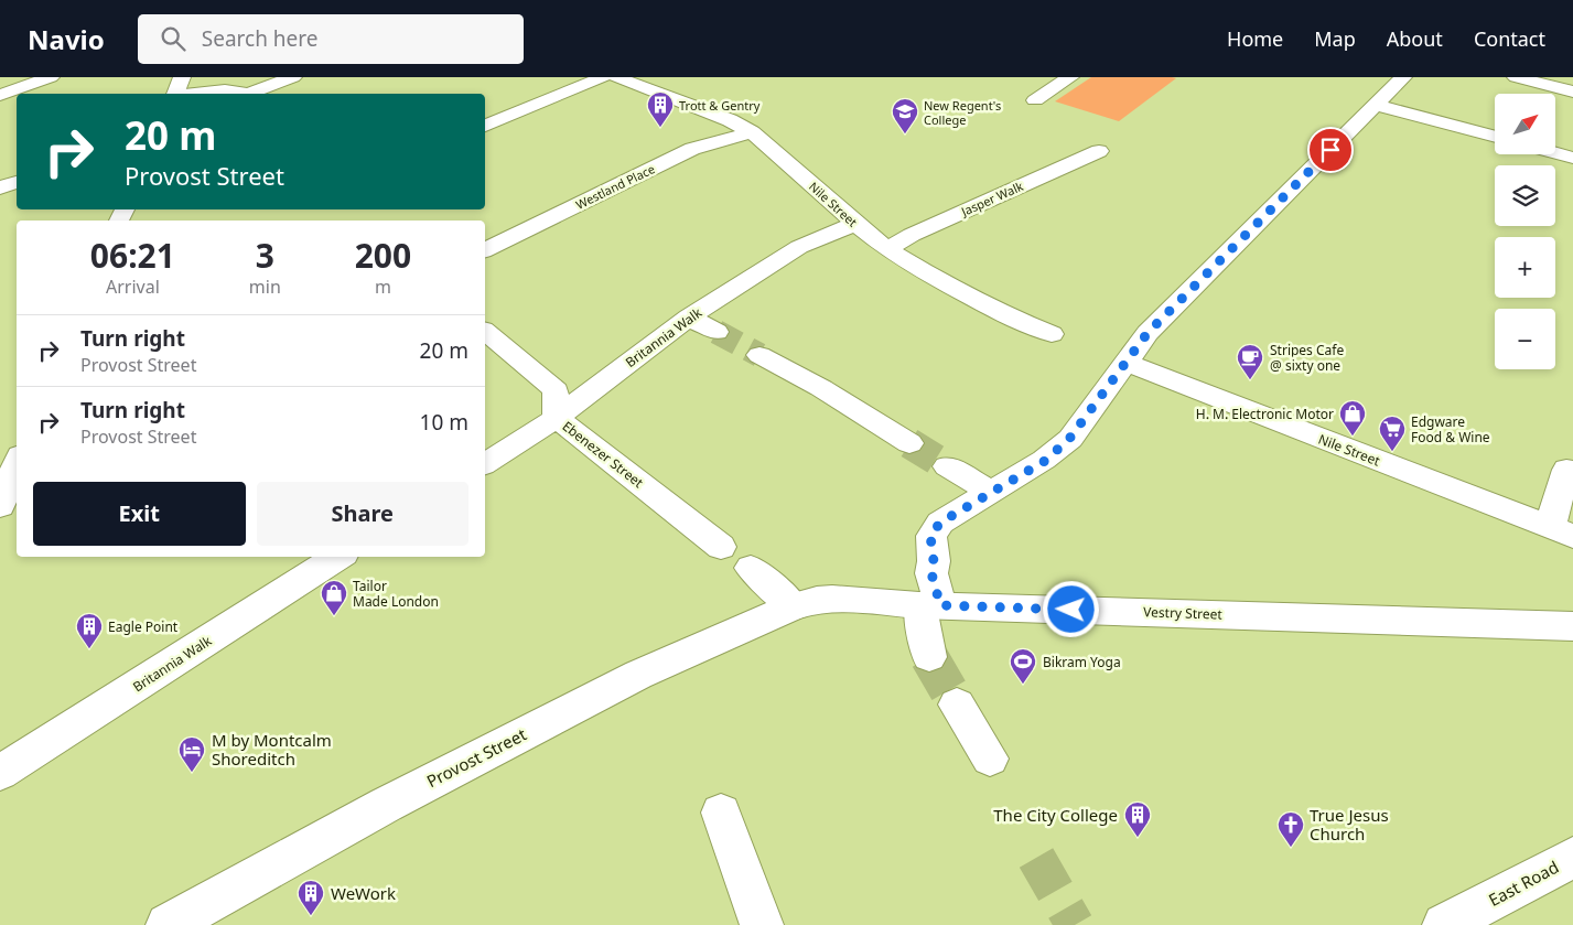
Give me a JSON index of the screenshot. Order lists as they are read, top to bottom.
{
  "streets": {
    "main road": [
      "Westland Place",
      "Jasper Walk",
      "Nile Street",
      "Britannia Walk",
      "Ebenezer Street",
      "Vestry Street",
      "Provost Street",
      "East Road"
    ]
  },
  "crossings": [
    ["Westland Place", "Nile Street"],
    ["Jasper Walk", "Nile Street"],
    ["Nile Street", "Britannia Walk"],
    ["Britannia Walk", "Ebenezer Street"],
    ["Vestry Street", "Provost Street"]
  ],
  "places": {
    "building": [
      "Trott & Gentry",
      "Eagle Point",
      "The City College",
      "WeWork"
    ],
    "school or university": ["New Regent's College"],
    "cafe": ["Stripes Cafe @ sixty one"],
    "shop": ["H. M. Electronic Motor", "Tailor Made London"],
    "supermarket": ["Edgware Food & Wine"],
    "sports": ["Bikram Yoga"],
    "hotel": ["M by Montcalm Shoreditch"],
    "church": ["True Jesus Church"]
  },
  "north": "top right",
  "page": {
    "header": "Navio",
    "search": "Search here",
    "nav": [
      "Home",
      "Map",
      "About",
      "Contact"
    ],
    "map_buttons": ["+", "−"],
    "turn": ["20 m", "Provost Street"],
    "eta": [
      "06:21",
      "Arrival",
      "3",
      "min",
      "200",
      "m"
    ],
    "list": [
      {
        "name": "Turn right",
        "note": "Provost Street",
        "value": "20 m"
      },
      {
        "name": "Turn right",
        "note": "Provost Street",
        "value": "10 m"
      }
    ],
    "buttons": ["Exit", "Share"]
  }
}
